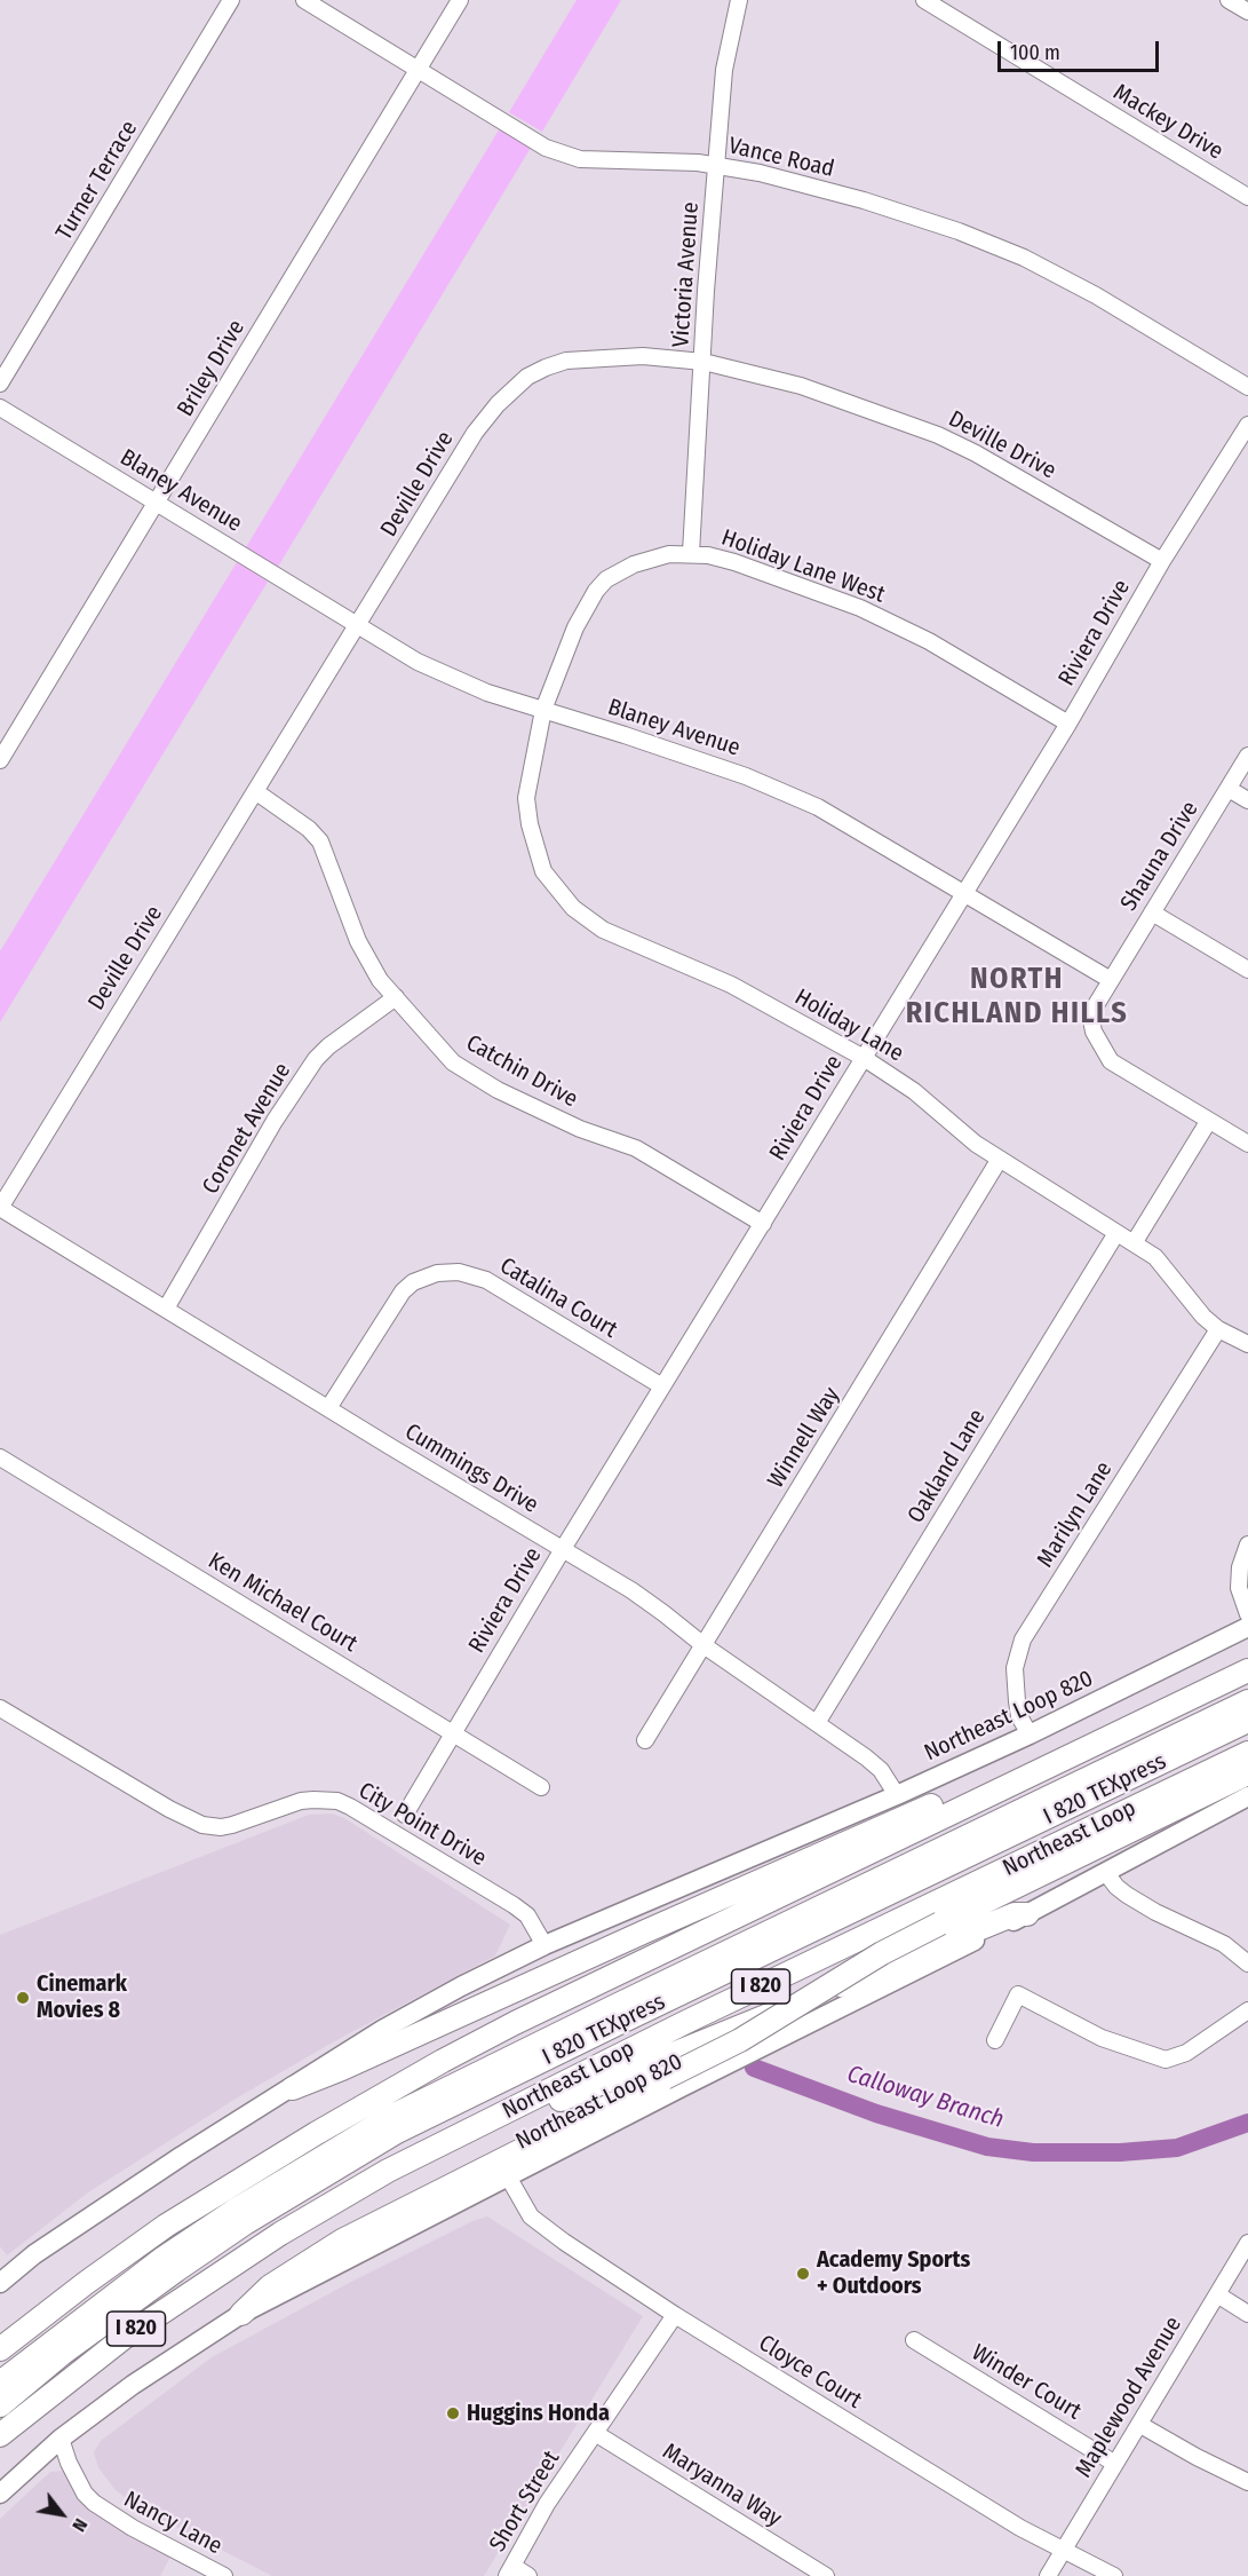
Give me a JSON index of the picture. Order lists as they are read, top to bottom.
{
  "streets": {
    "highway": ["I 820 TEXpress", "Northeast Loop", "I 820"],
    "main road": ["Northeast Loop 820"],
    "street": [
      "Mackey Drive",
      "Vance Road",
      "Turner Terrace",
      "Victoria Avenue",
      "Briley Drive",
      "Deville Drive",
      "Blaney Avenue",
      "Holiday Lane West",
      "Riviera Drive",
      "Shauna Drive",
      "Holiday Lane",
      "Catchin Drive",
      "Coronet Avenue",
      "Catalina Court",
      "Winnell Way",
      "Oakland Lane",
      "Cummings Drive",
      "Marilyn Lane",
      "Ken Michael Court",
      "City Point Drive",
      "Cloyce Court",
      "Winder Court",
      "Maplewood Avenue",
      "Maryanna Way",
      "Short Street",
      "Nancy Lane"
    ]
  },
  "crossings": [
    ["Vance Road", "Victoria Avenue"],
    ["Vance Road", "Briley Drive"],
    ["Victoria Avenue", "Deville Drive"],
    ["Victoria Avenue", "Holiday Lane West"],
    ["Briley Drive", "Blaney Avenue"],
    ["Deville Drive", "Blaney Avenue"],
    ["Deville Drive", "Riviera Drive"],
    ["Deville Drive", "Catchin Drive"],
    ["Deville Drive", "Cummings Drive"],
    ["Blaney Avenue", "Holiday Lane West"],
    ["Blaney Avenue", "Riviera Drive"],
    ["Blaney Avenue", "Shauna Drive"],
    ["Blaney Avenue", "Holiday Lane"],
    ["Holiday Lane West", "Riviera Drive"],
    ["Holiday Lane West", "Holiday Lane"],
    ["Riviera Drive", "Holiday Lane"],
    ["Riviera Drive", "Catchin Drive"],
    ["Riviera Drive", "Catalina Court"],
    ["Riviera Drive", "Cummings Drive"],
    ["Riviera Drive", "Ken Michael Court"],
    ["Holiday Lane", "Winnell Way"],
    ["Holiday Lane", "Oakland Lane"],
    ["Holiday Lane", "Marilyn Lane"],
    ["Catchin Drive", "Coronet Avenue"],
    ["Coronet Avenue", "Cummings Drive"],
    ["Catalina Court", "Cummings Drive"],
    ["Winnell Way", "Cummings Drive"],
    ["Oakland Lane", "Cummings Drive"],
    ["Cummings Drive", "Northeast Loop 820"],
    ["Marilyn Lane", "Northeast Loop 820"],
    ["Northeast Loop 820", "City Point Drive"],
    ["Northeast Loop 820", "Cloyce Court"],
    ["Northeast Loop 820", "Nancy Lane"],
    ["Cloyce Court", "Maplewood Avenue"],
    ["Cloyce Court", "Short Street"],
    ["Winder Court", "Maplewood Avenue"],
    ["Maryanna Way", "Short Street"]
  ],
  "districts": ["NORTH RICHLAND HILLS"],
  "water": ["Calloway Branch"],
  "places": ["Cinemark Movies 8", "Academy Sports + Outdoors", "Huggins Honda"],
  "scale_bar": "100 m",
  "north": "bottom right"
}
